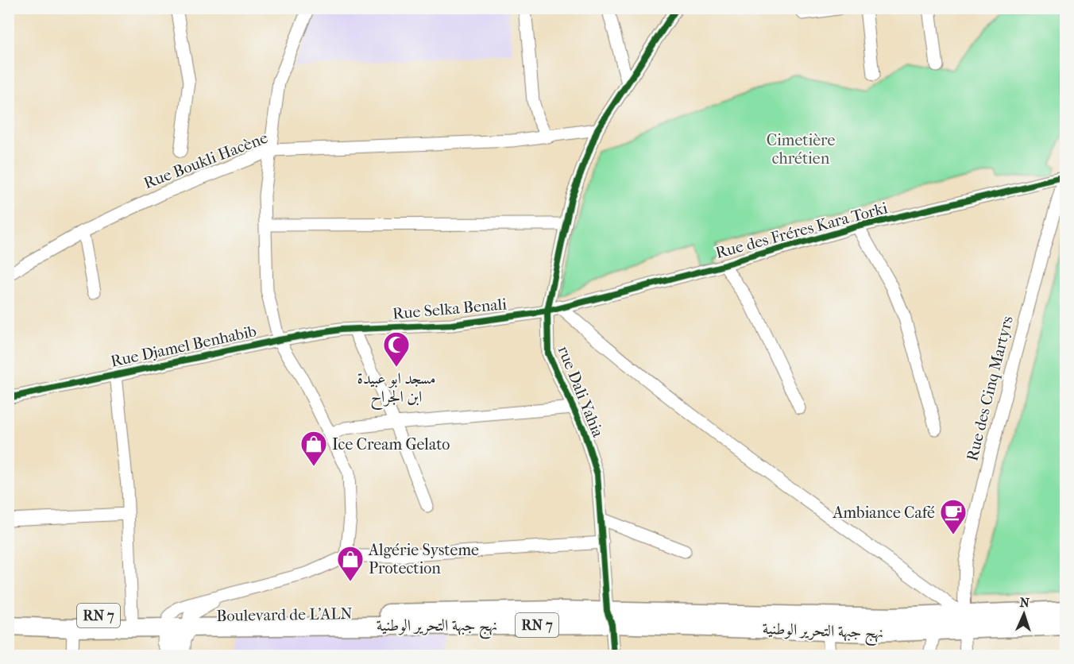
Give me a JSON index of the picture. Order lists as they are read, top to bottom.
{
  "streets": {
    "main road": ["RN 7", "نهج جبهة التحرير الوطنية"],
    "street": [
      "Rue Boukli Hacène",
      "Rue des Fréres Kara Torki",
      "Rue Selka Benali",
      "Rue Djamel Benhabib",
      "Rue des Cinq Martyrs",
      "rue Dali Yahia"
    ]
  },
  "crossings": [
    ["Rue Boukli Hacène", "rue Dali Yahia"],
    ["Rue des Fréres Kara Torki", "Rue Selka Benali"],
    ["Rue des Fréres Kara Torki", "Rue des Cinq Martyrs"],
    ["Rue des Fréres Kara Torki", "rue Dali Yahia"],
    ["Rue Selka Benali", "Rue Djamel Benhabib"],
    ["Rue Selka Benali", "rue Dali Yahia"],
    ["Rue des Cinq Martyrs", "RN 7"],
    ["Rue des Cinq Martyrs", "نهج جبهة التحرير الوطنية"],
    ["rue Dali Yahia", "RN 7"],
    ["rue Dali Yahia", "نهج جبهة التحرير الوطنية"],
    ["RN 7", "نهج جبهة التحرير الوطنية"]
  ],
  "parks": ["Cimetière chrétien"],
  "places": {
    "mosque": ["مسجد ابو عبيدة ابن الجراح"],
    "shop": ["Ice Cream Gelato", "Algérie Systeme Protection"],
    "cafe": ["Ambiance Café"]
  },
  "north": "top"
}
